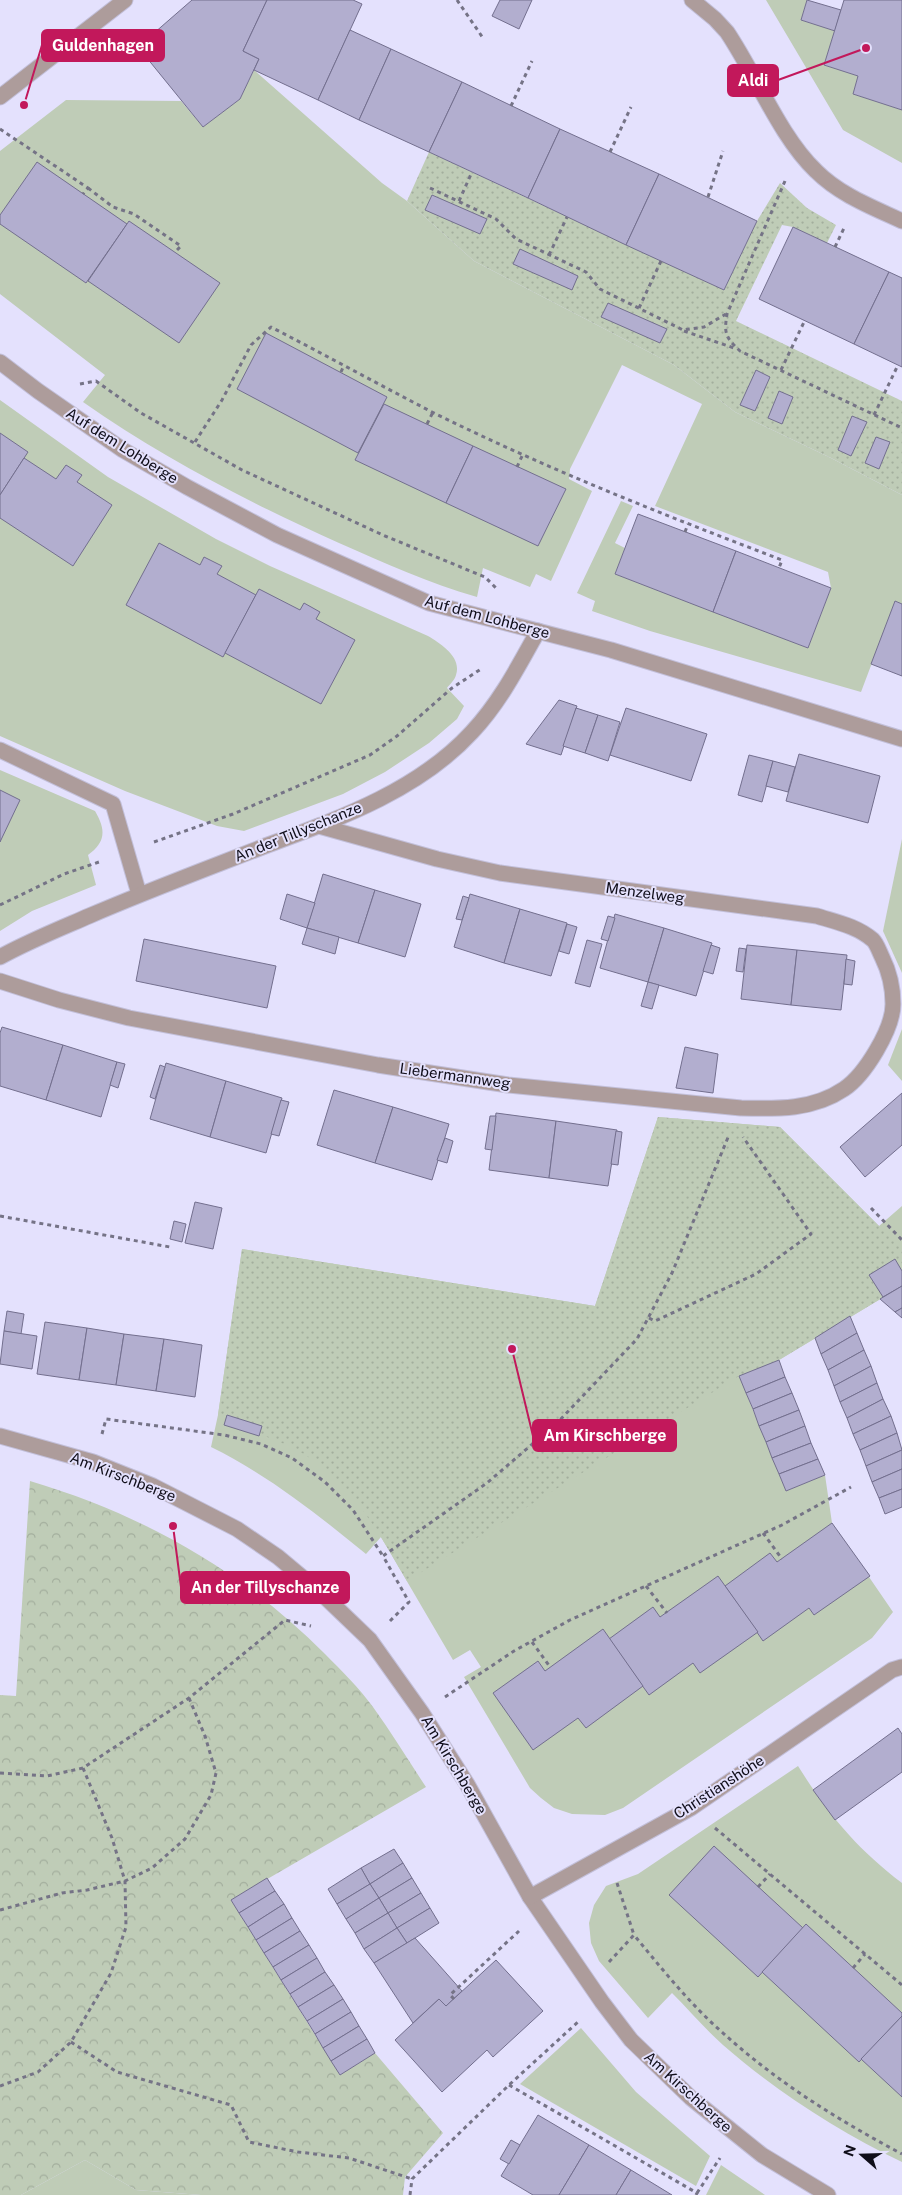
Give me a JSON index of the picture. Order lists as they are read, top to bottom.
{
  "streets": {
    "street": [
      "Auf dem Lohberge",
      "An der Tillyschanze",
      "Menzelweg",
      "Liebermannweg",
      "Am Kirschberge",
      "Christianshöhe"
    ]
  },
  "crossings": [
    ["Auf dem Lohberge", "An der Tillyschanze"],
    ["An der Tillyschanze", "Menzelweg"],
    ["Menzelweg", "Liebermannweg"],
    ["Am Kirschberge", "Christianshöhe"]
  ],
  "places": [
    "Aldi",
    "Guldenhagen",
    "Am Kirschberge",
    "An der Tillyschanze"
  ],
  "north": "left"
}
